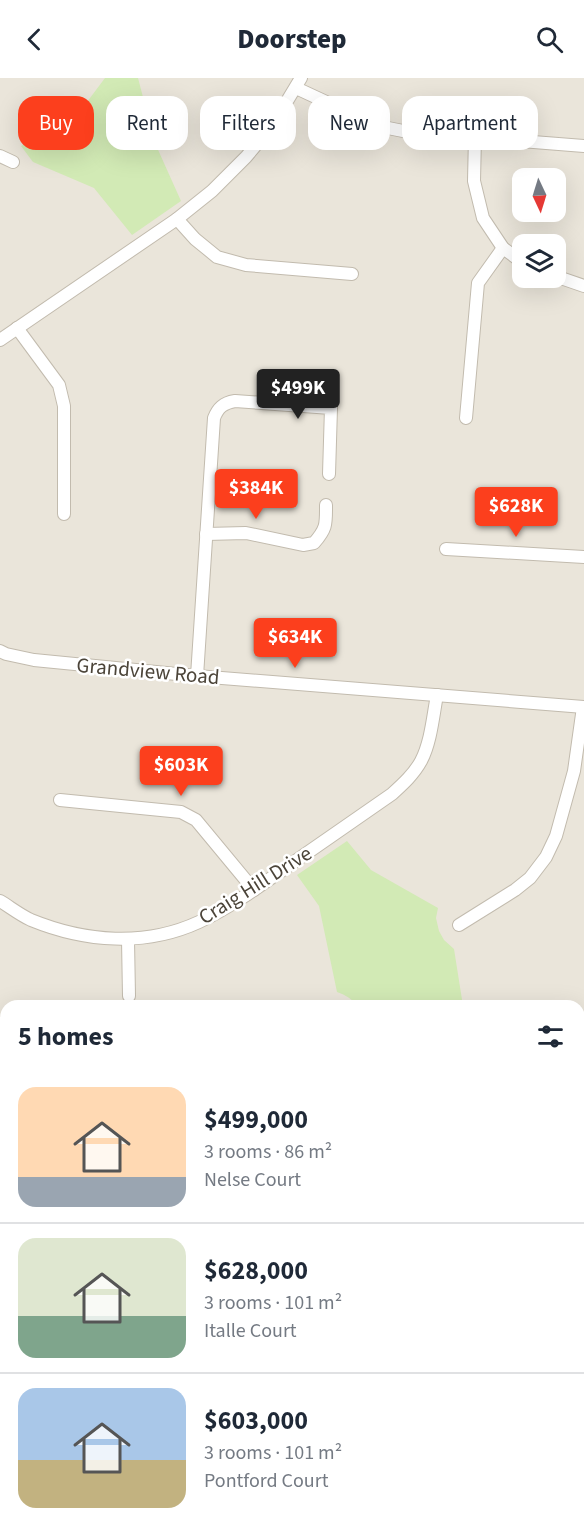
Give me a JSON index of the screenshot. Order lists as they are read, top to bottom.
{
  "streets": {
    "street": ["Grandview Road", "Craig Hill Drive"]
  },
  "crossings": [
    ["Grandview Road", "Craig Hill Drive"]
  ],
  "north": "bottom",
  "page": {
    "header": "Doorstep",
    "chip": [
      "Buy",
      "Rent",
      "Filters",
      "New",
      "Apartment"
    ],
    "price": [
      "$499K",
      "$384K",
      "$628K",
      "$634K",
      "$603K"
    ],
    "heading": "5 homes",
    "list": [
      {
        "name": "$499,000",
        "note": "3 rooms · 86 m² · Nelse Court"
      },
      {
        "name": "$628,000",
        "note": "3 rooms · 101 m² · Italle Court"
      },
      {
        "name": "$603,000",
        "note": "3 rooms · 101 m² · Pontford Court"
      }
    ]
  }
}
